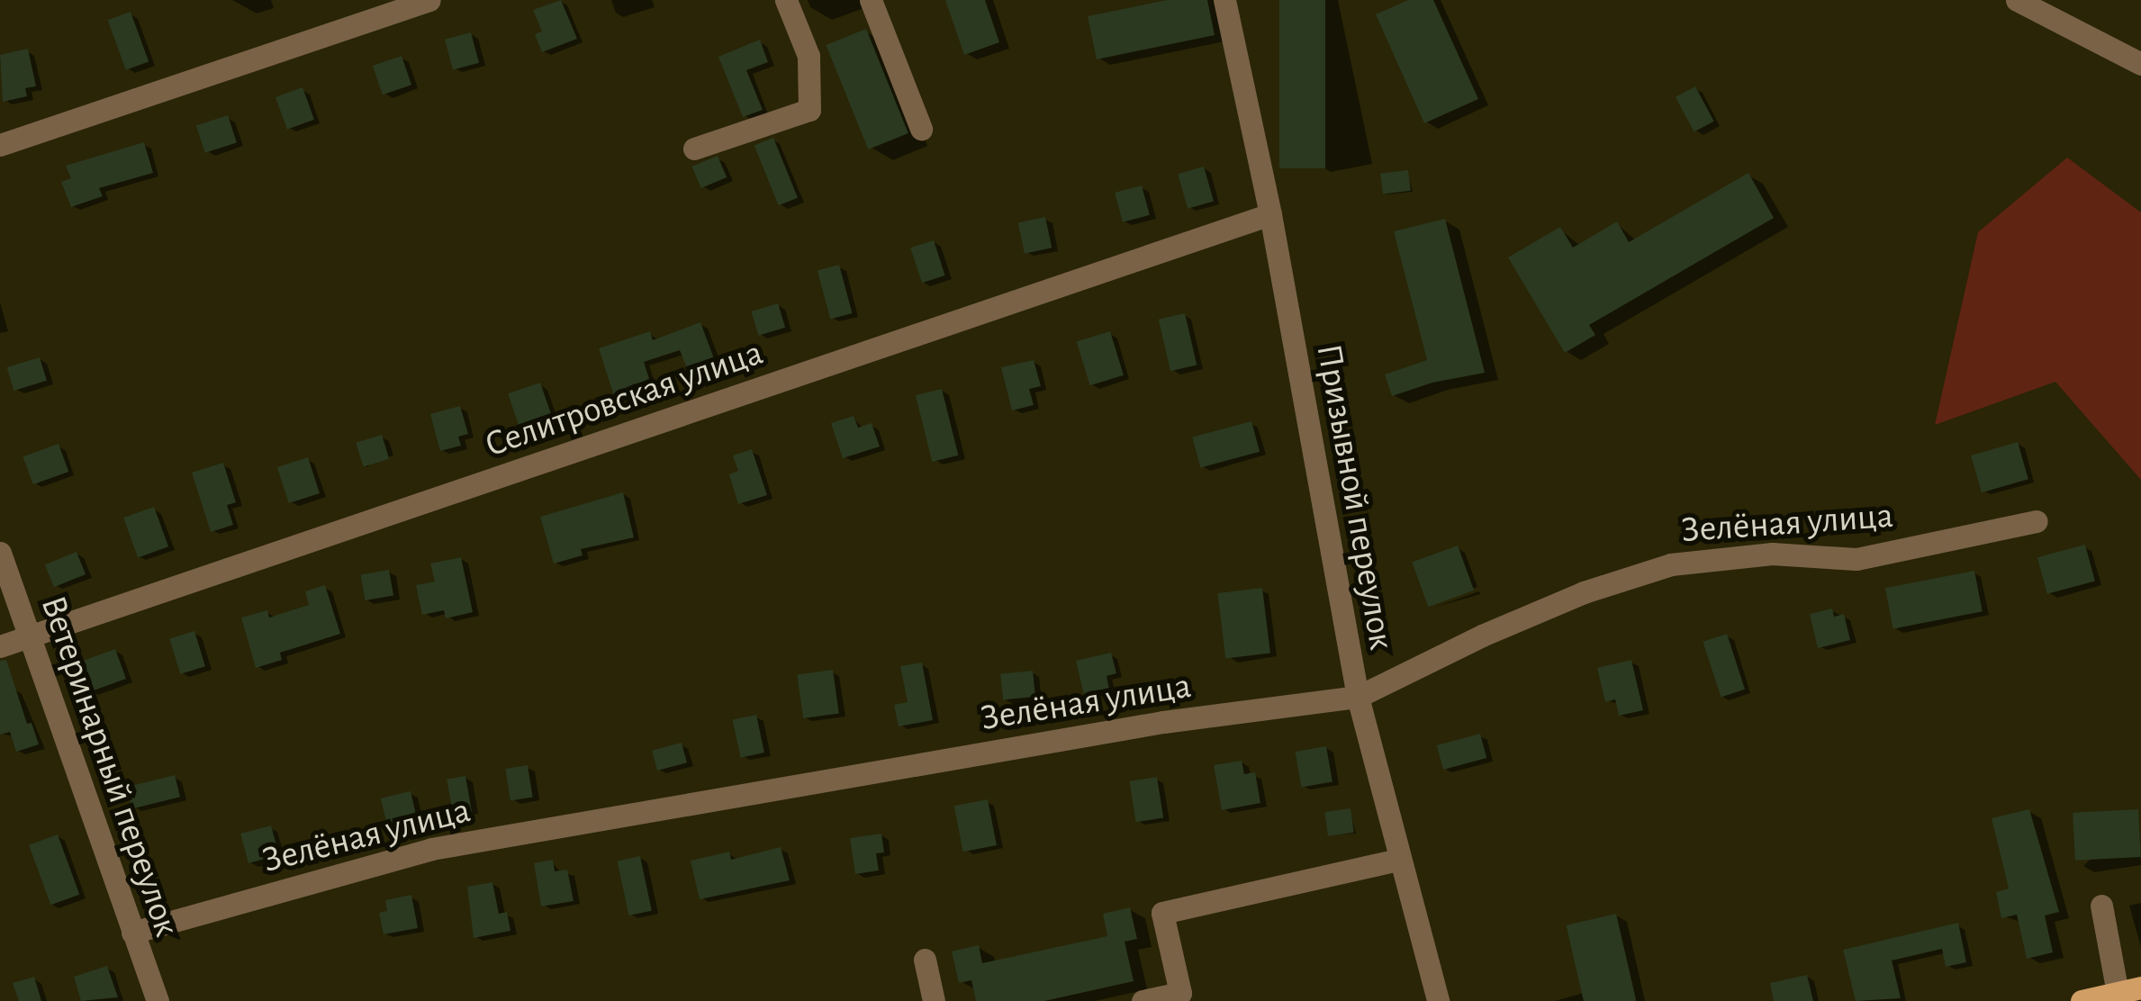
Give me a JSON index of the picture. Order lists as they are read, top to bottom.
{
  "streets": {
    "street": [
      "Селитровская улица",
      "Призывной переулок",
      "Зелёная улица",
      "Ветеринарный переулок"
    ]
  },
  "crossings": [
    ["Селитровская улица", "Призывной переулок"],
    ["Селитровская улица", "Ветеринарный переулок"],
    ["Призывной переулок", "Зелёная улица"],
    ["Зелёная улица", "Ветеринарный переулок"]
  ]
}
